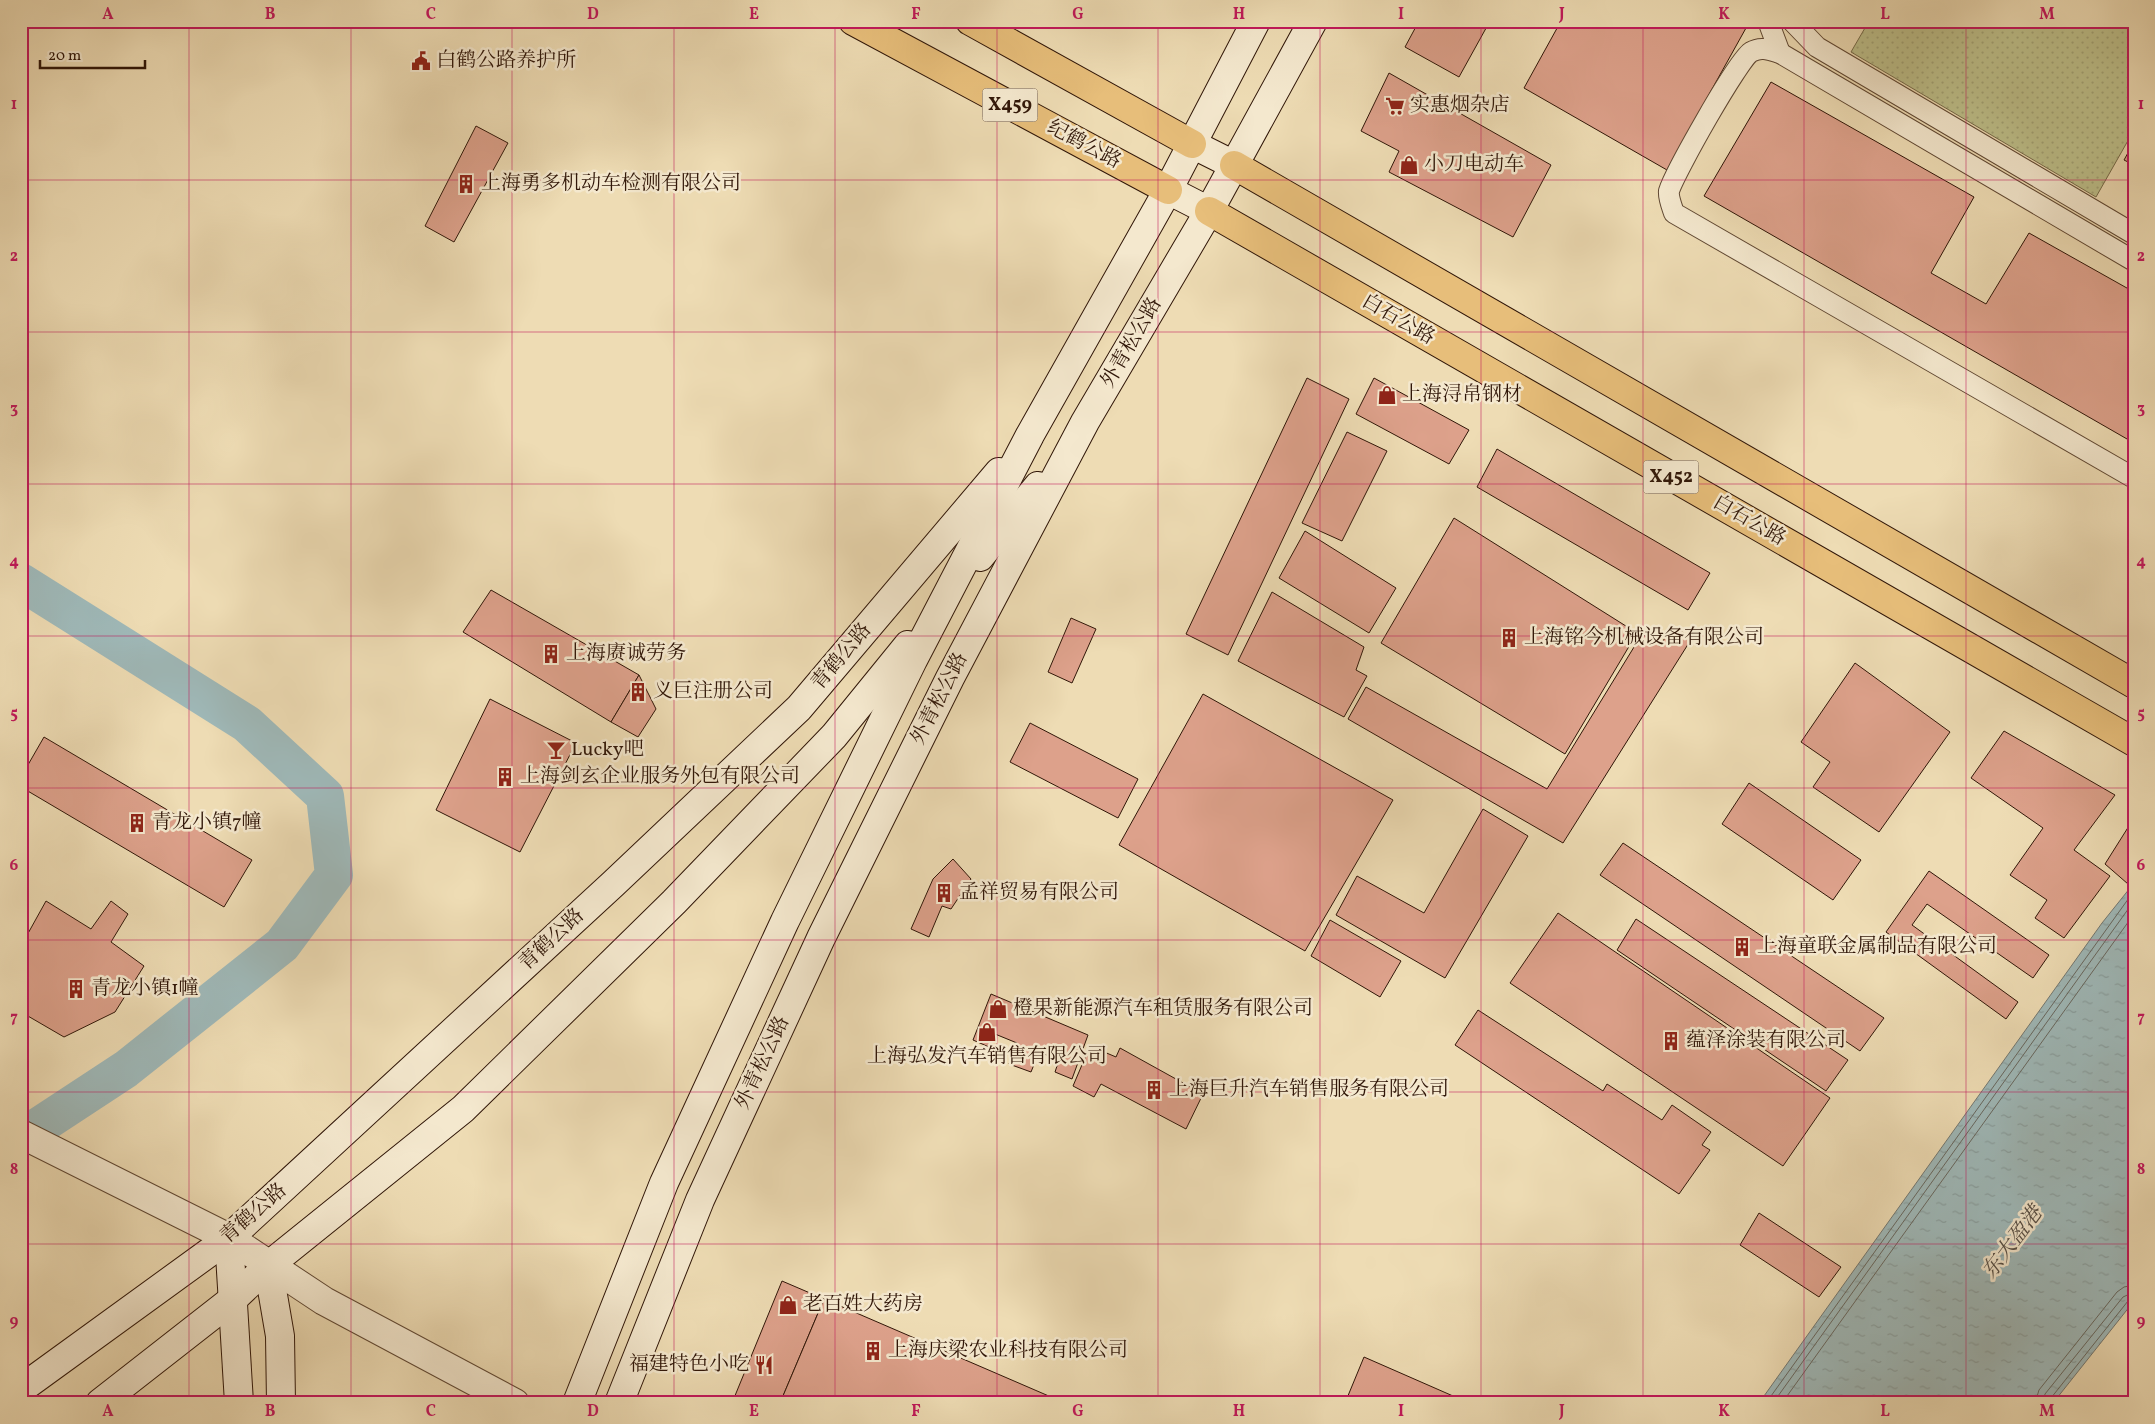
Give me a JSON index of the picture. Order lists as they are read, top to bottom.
{
  "streets": {
    "main road": [
      "X459",
      "纪鹤公路",
      "白石公路",
      "外青松公路",
      "X452",
      "青鹤公路"
    ]
  },
  "crossings": [
    ["X459", "外青松公路"],
    ["X459", "X452"],
    ["纪鹤公路", "白石公路"],
    ["纪鹤公路", "外青松公路"],
    ["白石公路", "外青松公路"],
    ["外青松公路", "X452"],
    ["外青松公路", "青鹤公路"]
  ],
  "water": ["东大盈港"],
  "places": {
    "public building": ["白鹤公路养护所"],
    "supermarket": ["实惠烟杂店"],
    "shop": [
      "小刀电动车",
      "上海浔帛钢材",
      "橙果新能源汽车租赁服务有限公司",
      "上海弘发汽车销售有限公司",
      "老百姓大药房"
    ],
    "building": [
      "上海勇多机动车检测有限公司",
      "上海铭今机械设备有限公司",
      "上海赓诚劳务",
      "义巨注册公司",
      "上海剑玄企业服务外包有限公司",
      "青龙小镇7幢",
      "孟祥贸易有限公司",
      "上海童联金属制品有限公司",
      "青龙小镇1幢",
      "蕴泽涂装有限公司",
      "上海巨升汽车销售服务有限公司",
      "上海庆梁农业科技有限公司"
    ],
    "bar": ["Lucky吧"],
    "restaurant": ["福建特色小吃"]
  },
  "scale_bar": "20 m",
  "grid": {
    "columns": [
      "A",
      "B",
      "C",
      "D",
      "E",
      "F",
      "G",
      "H",
      "I",
      "J",
      "K",
      "L",
      "M"
    ],
    "rows": [
      "1",
      "2",
      "3",
      "4",
      "5",
      "6",
      "7",
      "8",
      "9"
    ]
  }
}
